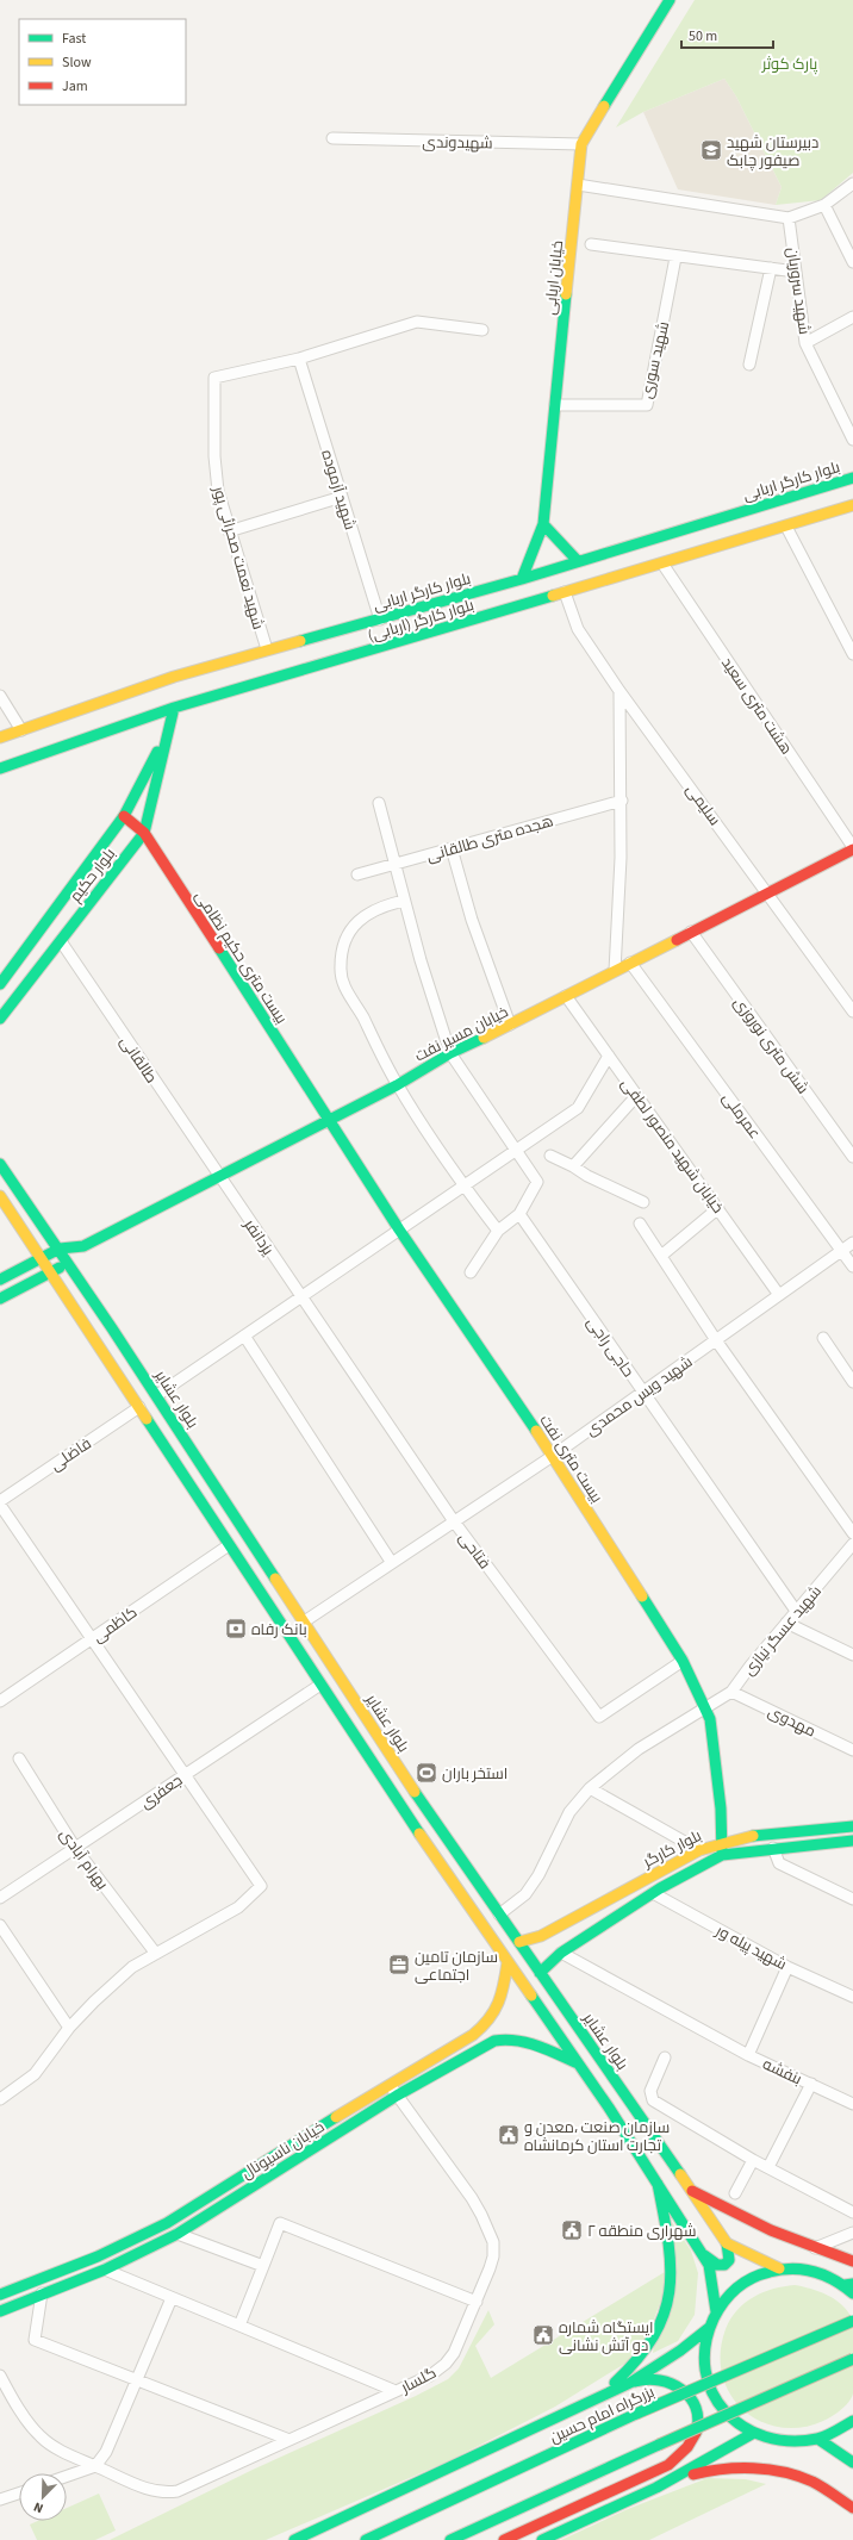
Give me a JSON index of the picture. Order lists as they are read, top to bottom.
{
  "streets": {
    "main road": [
      "خیابان اربابی",
      "بلوار کارگر اربابی",
      "بلوار کارگر (اربابی)",
      "بلوار حکیم",
      "بیست متری حکیم نظامی",
      "خیابان مسیر نفت",
      "بلوار عشایر",
      "بیست متری نفت",
      "بلوار کارگر",
      "خیابان ناسیونال",
      "بزرگراه امام حسین"
    ],
    "street": [
      "شهیدوندی",
      "شهید سروریان",
      "شهید سوری",
      "شهید آزموده",
      "شهید نعمت صحرائی پور",
      "هشت متری سعید",
      "سلیمی",
      "هجده متری طالقانی",
      "شش متری نوروزی",
      "طالقانی",
      "عمرملی",
      "خیابان شهید منصور لطفی",
      "یزدانفر",
      "حاجی راجی",
      "شهید ویس محمدی",
      "فاضلی",
      "فتاحی",
      "کاظمی",
      "شهید عسگر نیازی",
      "مهدوی",
      "جعفری",
      "بهرام آبادی",
      "شهید پیله ور",
      "بنفشه",
      "گلسار"
    ]
  },
  "crossings": [
    ["شهیدوندی", "خیابان اربابی"],
    ["خیابان اربابی", "شهید سوری"],
    ["خیابان اربابی", "بلوار کارگر اربابی"],
    ["بلوار کارگر اربابی", "شهید آزموده"],
    ["بلوار کارگر اربابی", "شهید نعمت صحرائی پور"],
    ["شهید آزموده", "شهید نعمت صحرائی پور"],
    ["بلوار کارگر (اربابی)", "هشت متری سعید"],
    ["بلوار کارگر (اربابی)", "سلیمی"],
    ["بلوار کارگر (اربابی)", "بلوار حکیم"],
    ["هشت متری سعید", "خیابان مسیر نفت"],
    ["سلیمی", "خیابان مسیر نفت"],
    ["بلوار حکیم", "بیست متری حکیم نظامی"],
    ["بلوار حکیم", "طالقانی"],
    ["بیست متری حکیم نظامی", "خیابان مسیر نفت"],
    ["بیست متری حکیم نظامی", "بیست متری نفت"],
    ["خیابان مسیر نفت", "شش متری نوروزی"],
    ["خیابان مسیر نفت", "طالقانی"],
    ["خیابان مسیر نفت", "عمرملی"],
    ["خیابان مسیر نفت", "خیابان شهید منصور لطفی"],
    ["خیابان مسیر نفت", "یزدانفر"],
    ["خیابان مسیر نفت", "بلوار عشایر"],
    ["خیابان مسیر نفت", "بیست متری نفت"],
    ["طالقانی", "یزدانفر"],
    ["عمرملی", "شهید ویس محمدی"],
    ["خیابان شهید منصور لطفی", "شهید ویس محمدی"],
    ["یزدانفر", "فتاحی"],
    ["حاجی راجی", "شهید ویس محمدی"],
    ["حاجی راجی", "شهید عسگر نیازی"],
    ["شهید ویس محمدی", "بلوار عشایر"],
    ["شهید ویس محمدی", "بیست متری نفت"],
    ["شهید ویس محمدی", "فتاحی"],
    ["بلوار عشایر", "شهید عسگر نیازی"],
    ["بلوار عشایر", "بلوار کارگر"],
    ["بیست متری نفت", "فتاحی"],
    ["بیست متری نفت", "شهید عسگر نیازی"],
    ["بیست متری نفت", "بلوار کارگر"],
    ["شهید عسگر نیازی", "مهدوی"],
    ["جعفری", "بهرام آبادی"],
    ["بلوار کارگر", "شهید پیله ور"],
    ["شهید پیله ور", "بنفشه"],
    ["خیابان ناسیونال", "گلسار"]
  ],
  "parks": ["پارک کوثر"],
  "places": {
    "school or university": ["دبیرستان شهید صیفور چابک"],
    "bank": ["بانک رفاه"],
    "sports": ["استخر باران"],
    "office": ["سازمان تامین اجتماعی"],
    "public building": ["سازمان صنعت ،معدن و تجارت استان کرمانشاه", "شهراری منطقه ۲", "ایستگاه شماره دو آتش نشانی"]
  },
  "legend": ["Fast", "Slow", "Jam"],
  "scale_bar": "50 m",
  "north": "bottom left"
}
